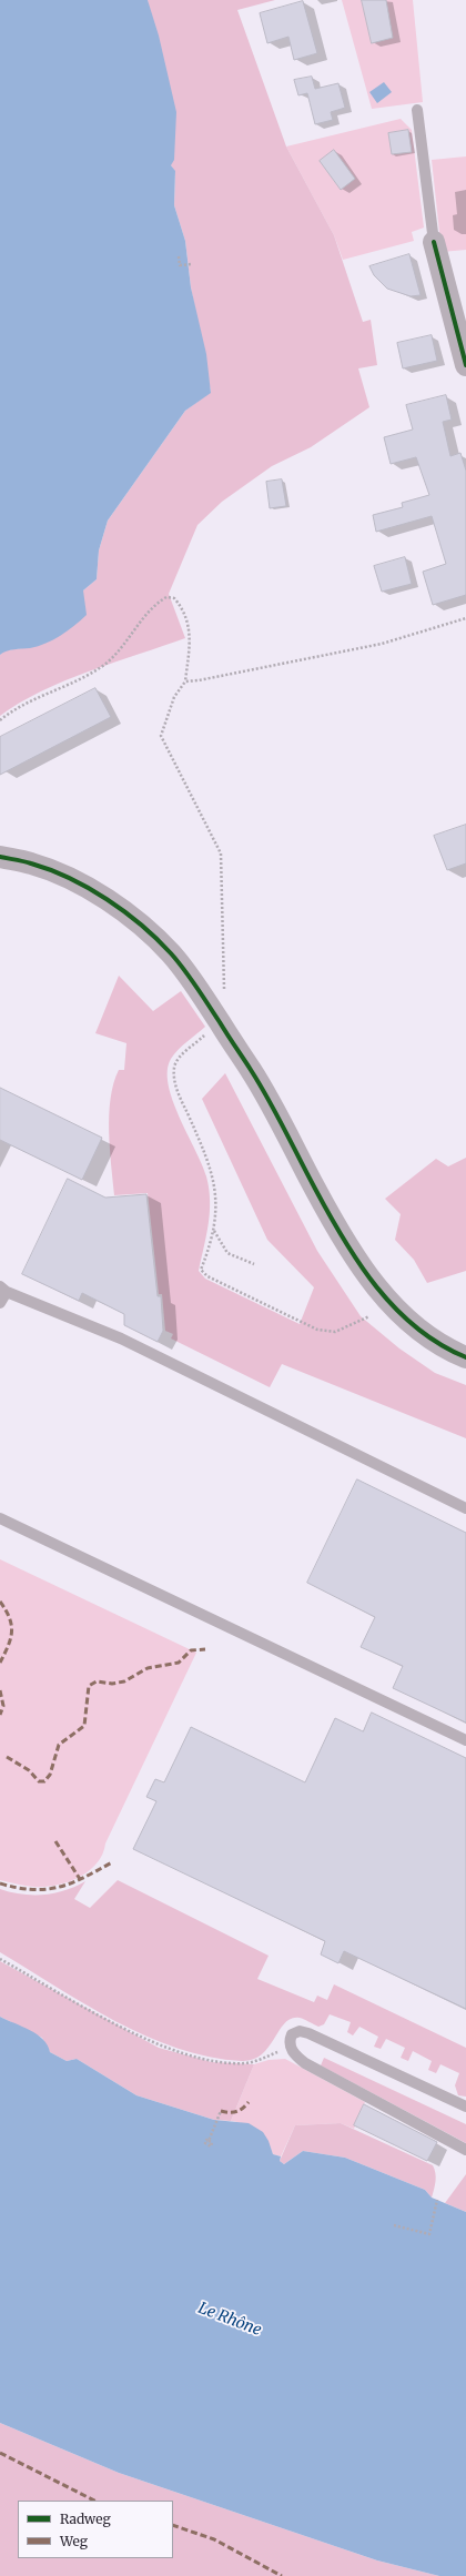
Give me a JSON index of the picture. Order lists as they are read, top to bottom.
{
  "water": ["Le Rhône"],
  "legend": ["Radweg", "Weg"]
}
